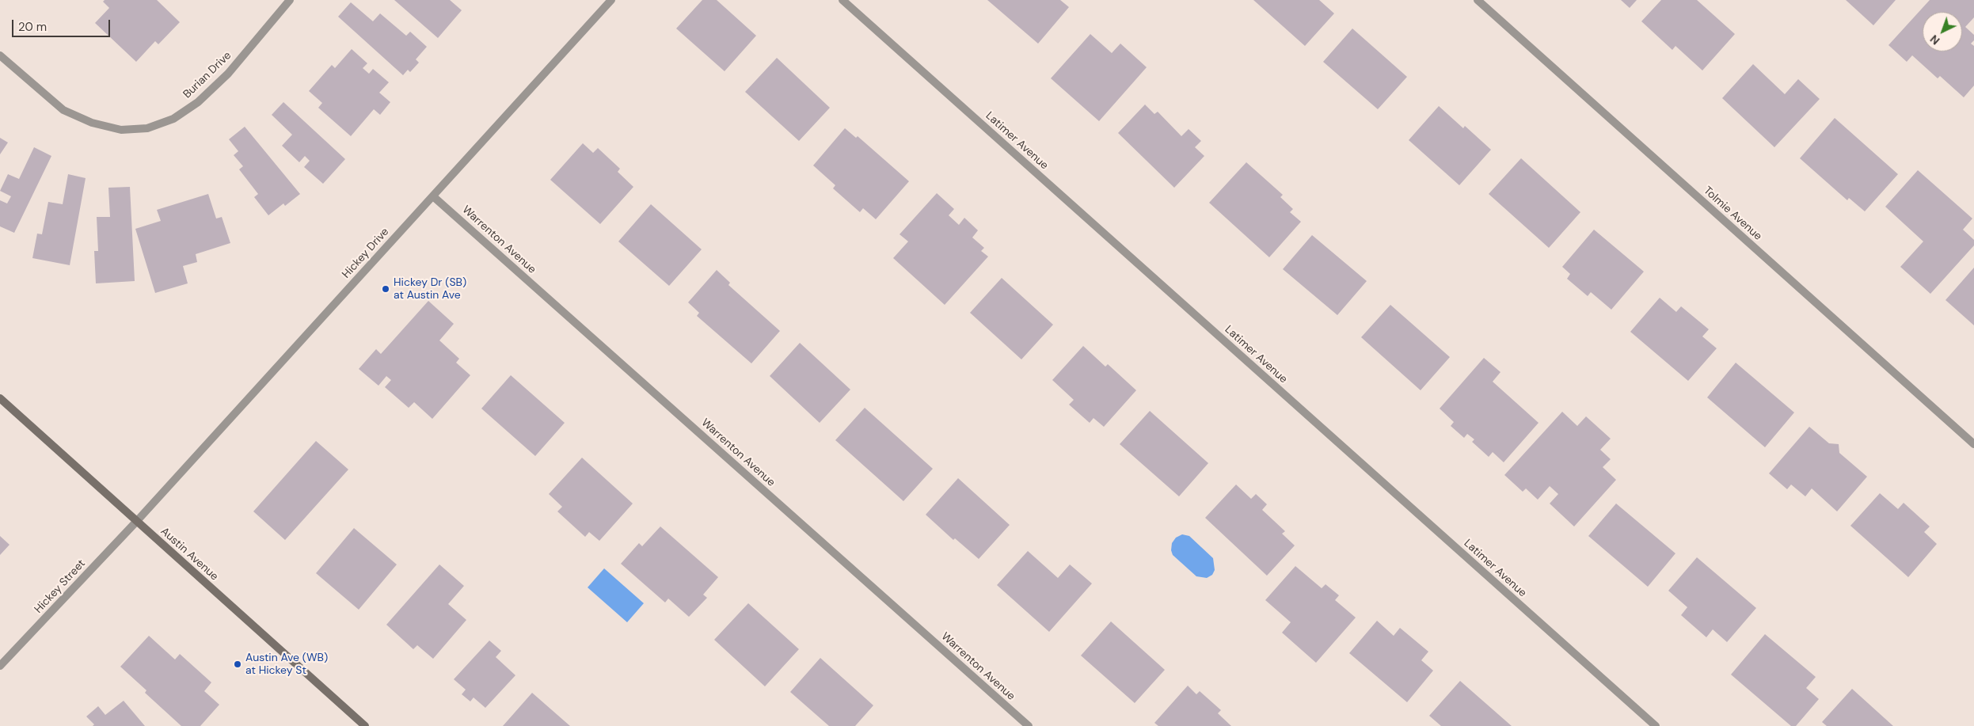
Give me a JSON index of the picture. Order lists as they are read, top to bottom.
{
  "streets": {
    "main road": ["Austin Avenue"],
    "street": [
      "Burian Drive",
      "Latimer Avenue",
      "Tolmie Avenue",
      "Warrenton Avenue",
      "Hickey Drive",
      "Hickey Street"
    ]
  },
  "crossings": [
    ["Warrenton Avenue", "Hickey Drive"],
    ["Hickey Drive", "Austin Avenue"],
    ["Hickey Drive", "Hickey Street"],
    ["Austin Avenue", "Hickey Street"]
  ],
  "places": ["Hickey Dr (SB) at Austin Ave", "Austin Ave (WB) at Hickey St"],
  "scale_bar": "20 m",
  "north": "bottom left"
}
